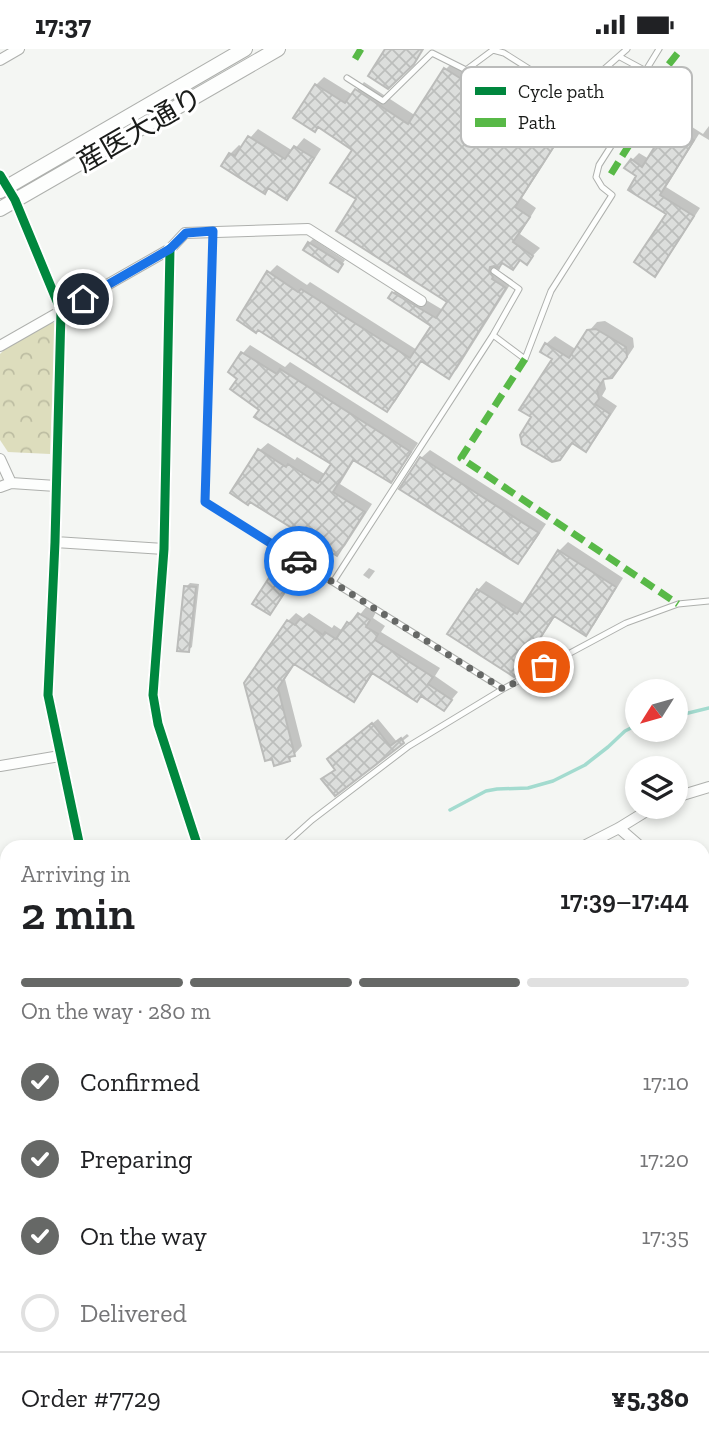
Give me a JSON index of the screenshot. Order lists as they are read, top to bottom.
{
  "streets": {
    "street": ["産医大通り"]
  },
  "legend": ["Cycle path", "Path"],
  "north": "bottom left",
  "page": {
    "status": "17:37",
    "heading": ["2 min", "Arriving in", "17:39–17:44"],
    "panel": ["Order #7729", "¥5,380"],
    "bar": "On the way · 280 m",
    "list": [
      ["Confirmed", "17:10"],
      ["Preparing", "17:20"],
      ["On the way", "17:35"],
      "Delivered"
    ]
  }
}
